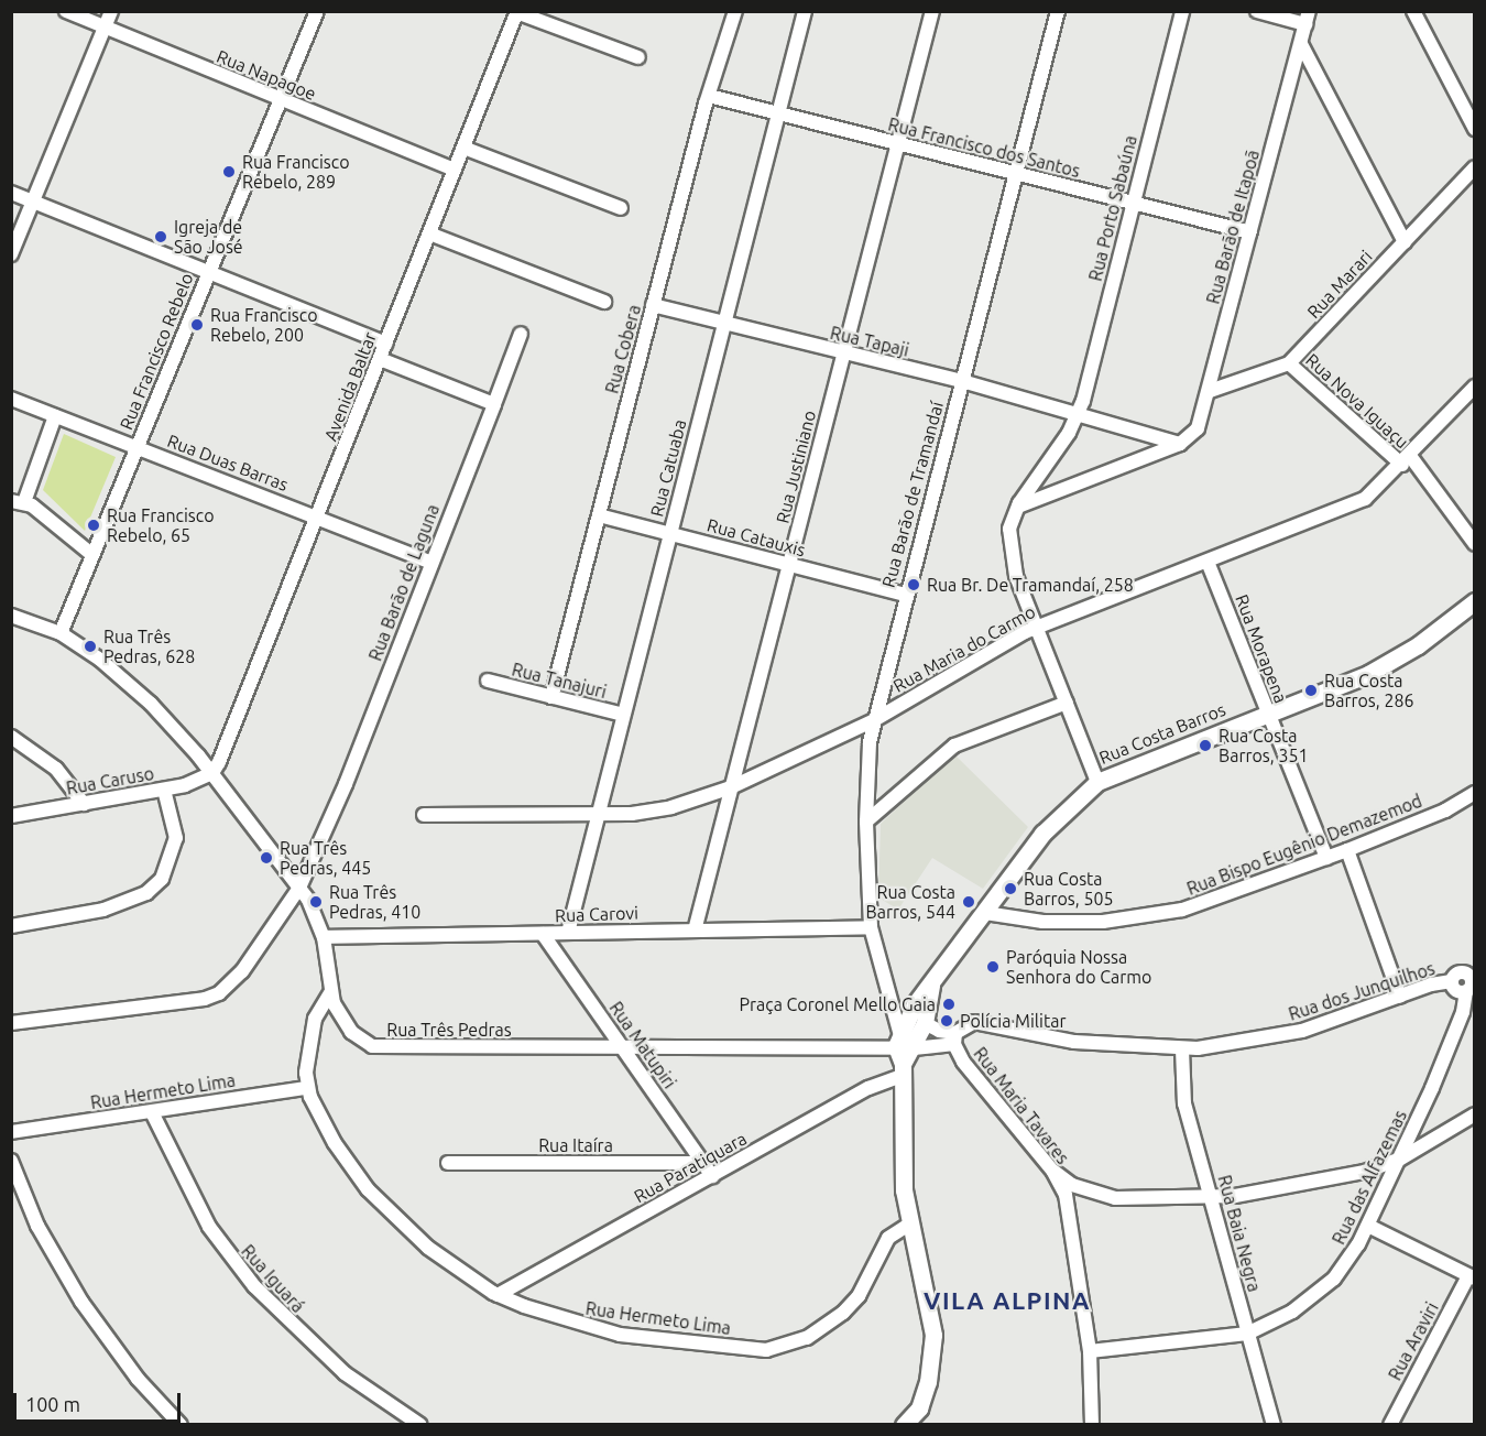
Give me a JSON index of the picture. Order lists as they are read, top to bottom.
{
  "streets": {
    "main road": ["Rua Costa Barros"],
    "street": [
      "Rua Napagoe",
      "Rua Francisco dos Santos",
      "Rua Porto Sabaúna",
      "Rua Barão de Itapoã",
      "Rua Marari",
      "Rua Tapaji",
      "Rua Cobera",
      "Rua Francisco Rebelo",
      "Avenida Baltar",
      "Rua Nova Iguaçu",
      "Rua Duas Barras",
      "Rua Justiniano",
      "Rua Catuaba",
      "Rua Barão de Tramandaí",
      "Rua Catauxis",
      "Rua Barão de Laguna",
      "Rua Maria do Carmo",
      "Rua Morapena",
      "Rua Tanajuri",
      "Rua Caruso",
      "Rua Bispo Eugênio Demazemod",
      "Rua Carovi",
      "Rua dos Junquilhos",
      "Rua Três Pedras",
      "Rua Matupiri",
      "Rua Hermeto Lima",
      "Rua Maria Tavares",
      "Rua Itaíra",
      "Rua Paratiquara",
      "Rua das Alfazemas",
      "Rua Baia Negra",
      "Rua Iguará",
      "Rua Araviri"
    ]
  },
  "crossings": [
    ["Rua Napagoe", "Rua Francisco Rebelo"],
    ["Rua Napagoe", "Avenida Baltar"],
    ["Rua Francisco dos Santos", "Rua Porto Sabaúna"],
    ["Rua Francisco dos Santos", "Rua Barão de Itapoã"],
    ["Rua Francisco dos Santos", "Rua Cobera"],
    ["Rua Francisco dos Santos", "Rua Justiniano"],
    ["Rua Francisco dos Santos", "Rua Catuaba"],
    ["Rua Francisco dos Santos", "Rua Barão de Tramandaí"],
    ["Rua Porto Sabaúna", "Rua Tapaji"],
    ["Rua Porto Sabaúna", "Rua Maria do Carmo"],
    ["Rua Porto Sabaúna", "Rua Costa Barros"],
    ["Rua Barão de Itapoã", "Rua Marari"],
    ["Rua Barão de Itapoã", "Rua Tapaji"],
    ["Rua Marari", "Rua Nova Iguaçu"],
    ["Rua Tapaji", "Rua Cobera"],
    ["Rua Tapaji", "Rua Justiniano"],
    ["Rua Tapaji", "Rua Catuaba"],
    ["Rua Tapaji", "Rua Barão de Tramandaí"],
    ["Rua Cobera", "Rua Catauxis"],
    ["Rua Cobera", "Rua Tanajuri"],
    ["Rua Francisco Rebelo", "Rua Duas Barras"],
    ["Rua Francisco Rebelo", "Rua Três Pedras"],
    ["Avenida Baltar", "Rua Duas Barras"],
    ["Avenida Baltar", "Rua Caruso"],
    ["Avenida Baltar", "Rua Três Pedras"],
    ["Rua Nova Iguaçu", "Rua Maria do Carmo"],
    ["Rua Duas Barras", "Rua Barão de Laguna"],
    ["Rua Justiniano", "Rua Catauxis"],
    ["Rua Justiniano", "Rua Maria do Carmo"],
    ["Rua Justiniano", "Rua Carovi"],
    ["Rua Catuaba", "Rua Catauxis"],
    ["Rua Catuaba", "Rua Maria do Carmo"],
    ["Rua Catuaba", "Rua Tanajuri"],
    ["Rua Catuaba", "Rua Carovi"],
    ["Rua Barão de Tramandaí", "Rua Catauxis"],
    ["Rua Barão de Tramandaí", "Rua Maria do Carmo"],
    ["Rua Barão de Tramandaí", "Rua Costa Barros"],
    ["Rua Barão de Tramandaí", "Rua Carovi"],
    ["Rua Barão de Tramandaí", "Rua Três Pedras"],
    ["Rua Barão de Laguna", "Rua Três Pedras"],
    ["Rua Maria do Carmo", "Rua Morapena"],
    ["Rua Morapena", "Rua Costa Barros"],
    ["Rua Morapena", "Rua Bispo Eugênio Demazemod"],
    ["Rua Costa Barros", "Rua Bispo Eugênio Demazemod"],
    ["Rua Costa Barros", "Rua Três Pedras"],
    ["Rua Caruso", "Rua Três Pedras"],
    ["Rua Carovi", "Rua Três Pedras"],
    ["Rua Carovi", "Rua Matupiri"],
    ["Rua dos Junquilhos", "Rua Maria Tavares"],
    ["Rua dos Junquilhos", "Rua das Alfazemas"],
    ["Rua dos Junquilhos", "Rua Baia Negra"],
    ["Rua Três Pedras", "Rua Matupiri"],
    ["Rua Matupiri", "Rua Itaíra"],
    ["Rua Matupiri", "Rua Paratiquara"],
    ["Rua Hermeto Lima", "Rua Paratiquara"],
    ["Rua Hermeto Lima", "Rua Iguará"],
    ["Rua Maria Tavares", "Rua das Alfazemas"],
    ["Rua das Alfazemas", "Rua Baia Negra"]
  ],
  "districts": ["VILA ALPINA"],
  "places": [
    "Rua Francisco Rebelo, 289",
    "Igreja de São José",
    "Rua Francisco Rebelo, 200",
    "Rua Francisco Rebelo, 65",
    "Rua Br. De Tramandaí, 258",
    "Rua Três Pedras, 628",
    "Rua Costa Barros, 286",
    "Rua Costa Barros, 351",
    "Rua Três Pedras, 445",
    "Rua Costa Barros, 505",
    "Rua Três Pedras, 410",
    "Rua Costa Barros, 544",
    "Paróquia Nossa Senhora do Carmo",
    "Praça Coronel Mello Gaia",
    "Polícia Militar"
  ],
  "scale_bar": "100 m"
}
